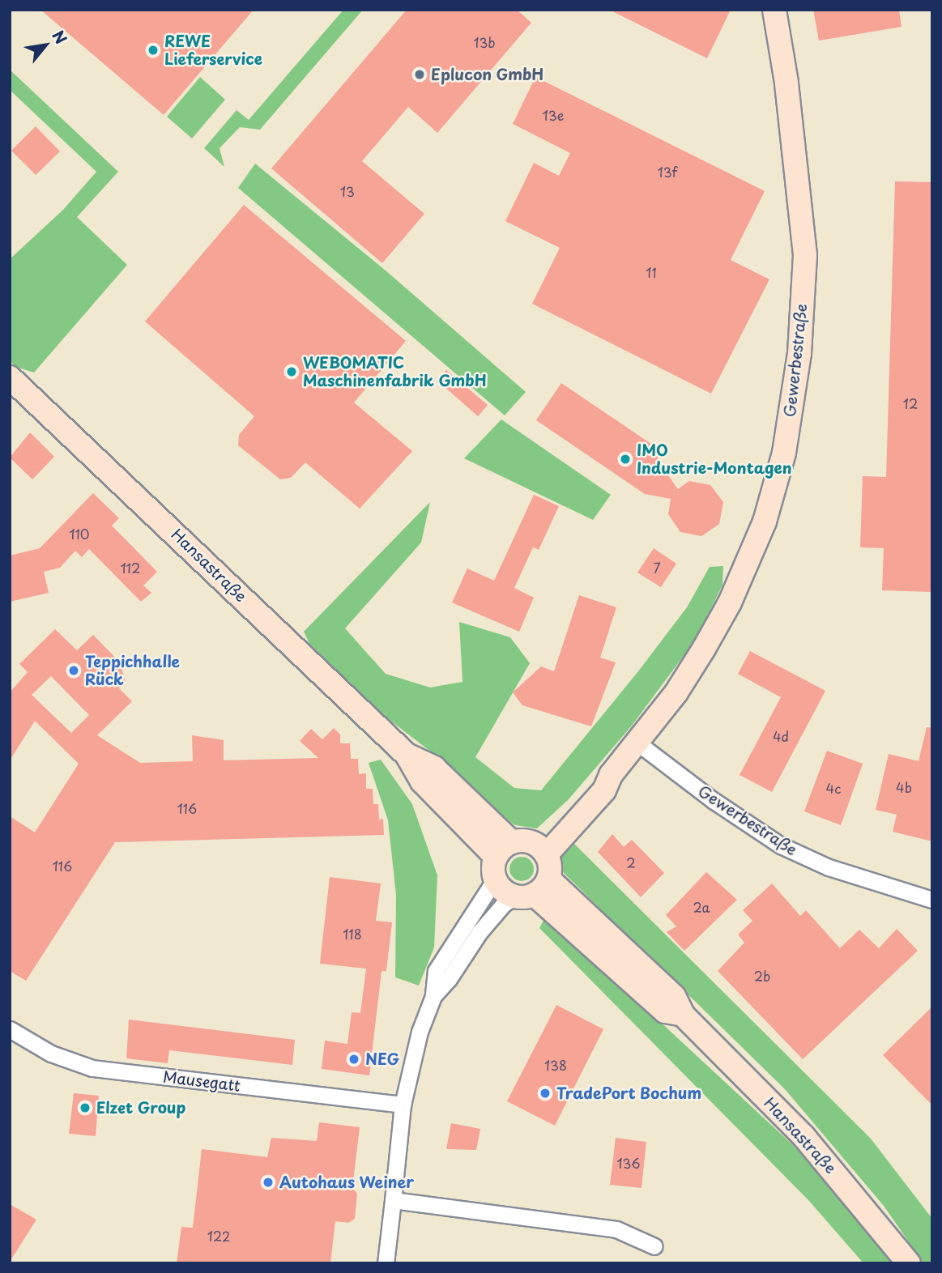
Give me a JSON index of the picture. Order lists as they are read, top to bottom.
{
  "streets": {
    "street": ["Gewerbestraße", "Hansastraße", "Mausegatt"]
  },
  "crossings": [
    ["Gewerbestraße", "Hansastraße"]
  ],
  "places": [
    "REWE Lieferservice",
    "Eplucon GmbH",
    "WEBOMATIC Maschinenfabrik GmbH",
    "IMO Industrie-Montagen",
    "Teppichhalle Rück",
    "NEG",
    "TradePort Bochum",
    "Elzet Group",
    "Autohaus Weiner"
  ],
  "house_numbers": [
    "13b",
    "13e",
    "13f",
    "13",
    "11",
    "12",
    "110",
    "112",
    "7",
    "4d",
    "4b",
    "4c",
    "116",
    "2",
    "116",
    "2a",
    "118",
    "2b",
    "138",
    "136",
    "122"
  ],
  "north": "top right"
}
